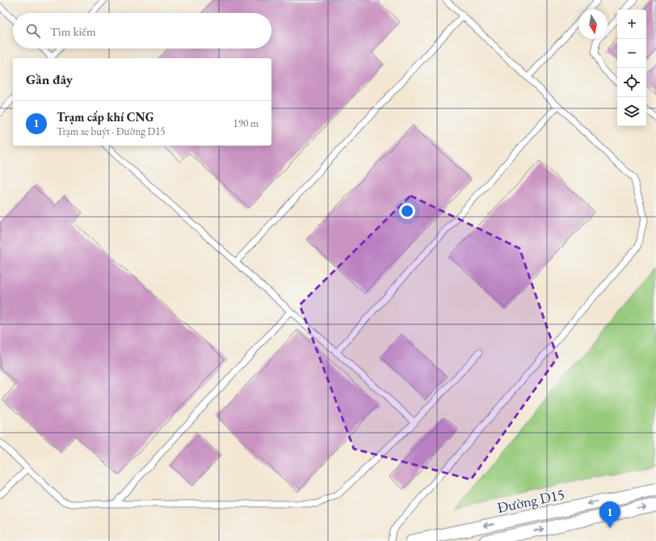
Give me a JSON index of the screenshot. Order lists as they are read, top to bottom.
{
  "streets": {
    "street": ["Đường D15"]
  },
  "north": "bottom",
  "page": {
    "map_buttons": ["+", "−"],
    "search": "Tìm kiếm",
    "heading": "Gần đây",
    "list": [
      {
        "mark": "1",
        "name": "Trạm cấp khí CNG",
        "note": "Trạm xe buýt · Đường D15",
        "value": "190 m"
      }
    ],
    "pins": "1"
  }
}
